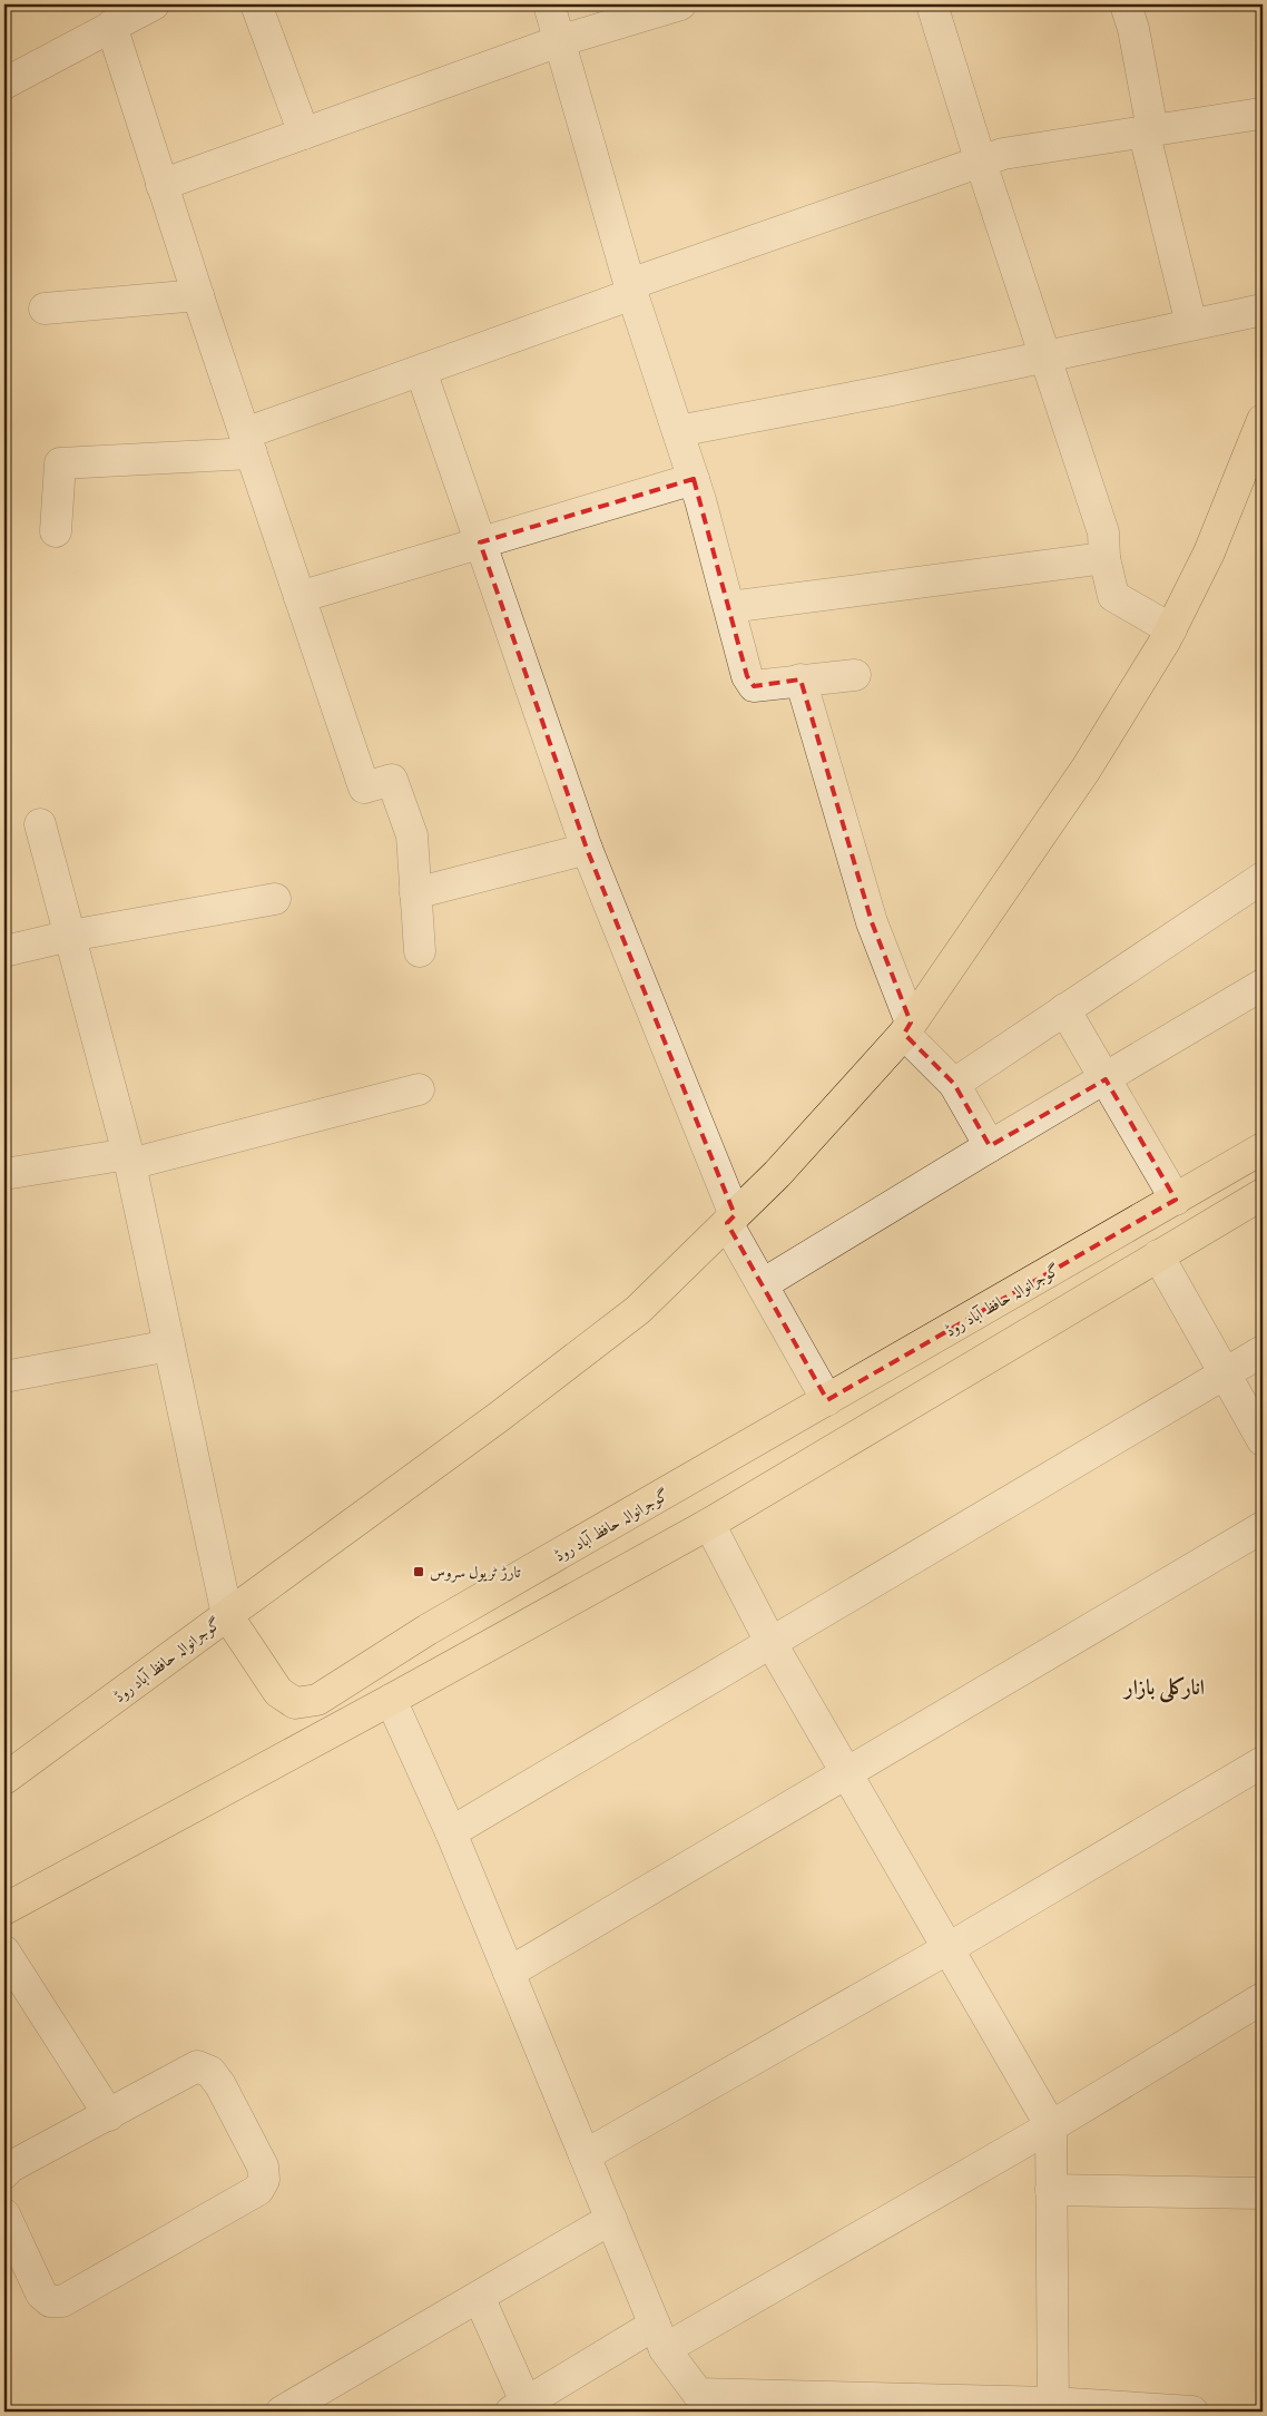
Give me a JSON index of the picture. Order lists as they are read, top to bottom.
{
  "streets": {
    "main road": ["گوجرانوالہ حافظ آباد روڈ"]
  },
  "districts": ["انارکلی بازار"],
  "places": {
    "transit": ["تارڑ ٹریول سروس"]
  }
}
